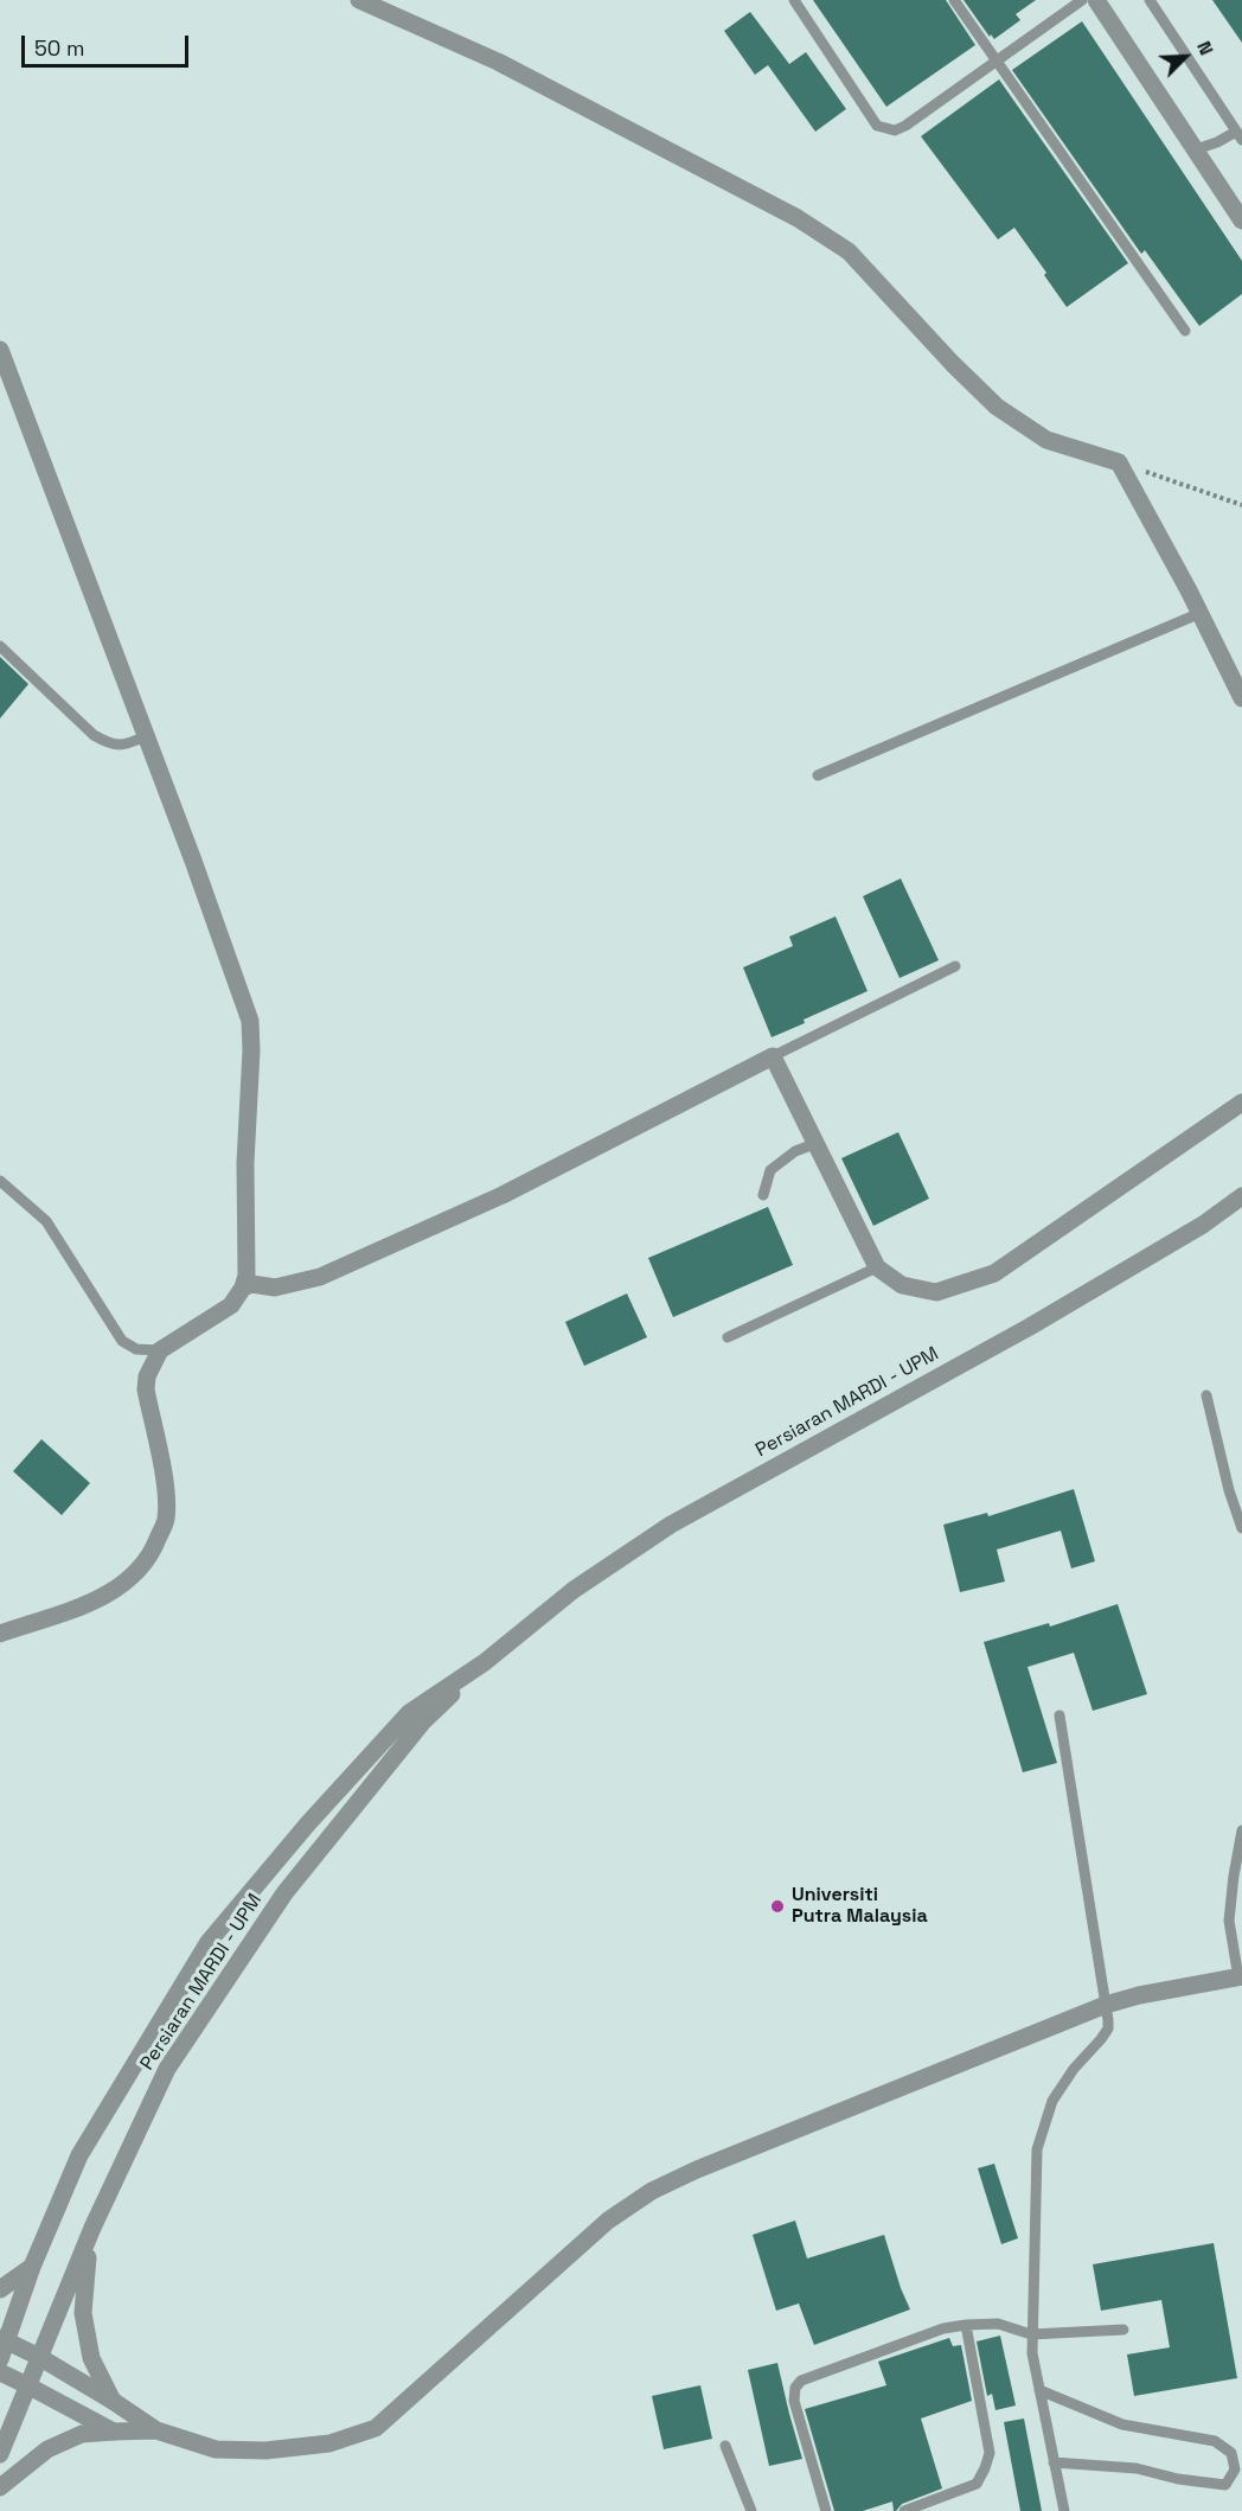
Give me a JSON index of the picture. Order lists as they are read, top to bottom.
{
  "streets": {
    "street": ["Persiaran MARDI - UPM"]
  },
  "places": ["Universiti Putra Malaysia"],
  "scale_bar": "50 m",
  "north": "top right"
}
